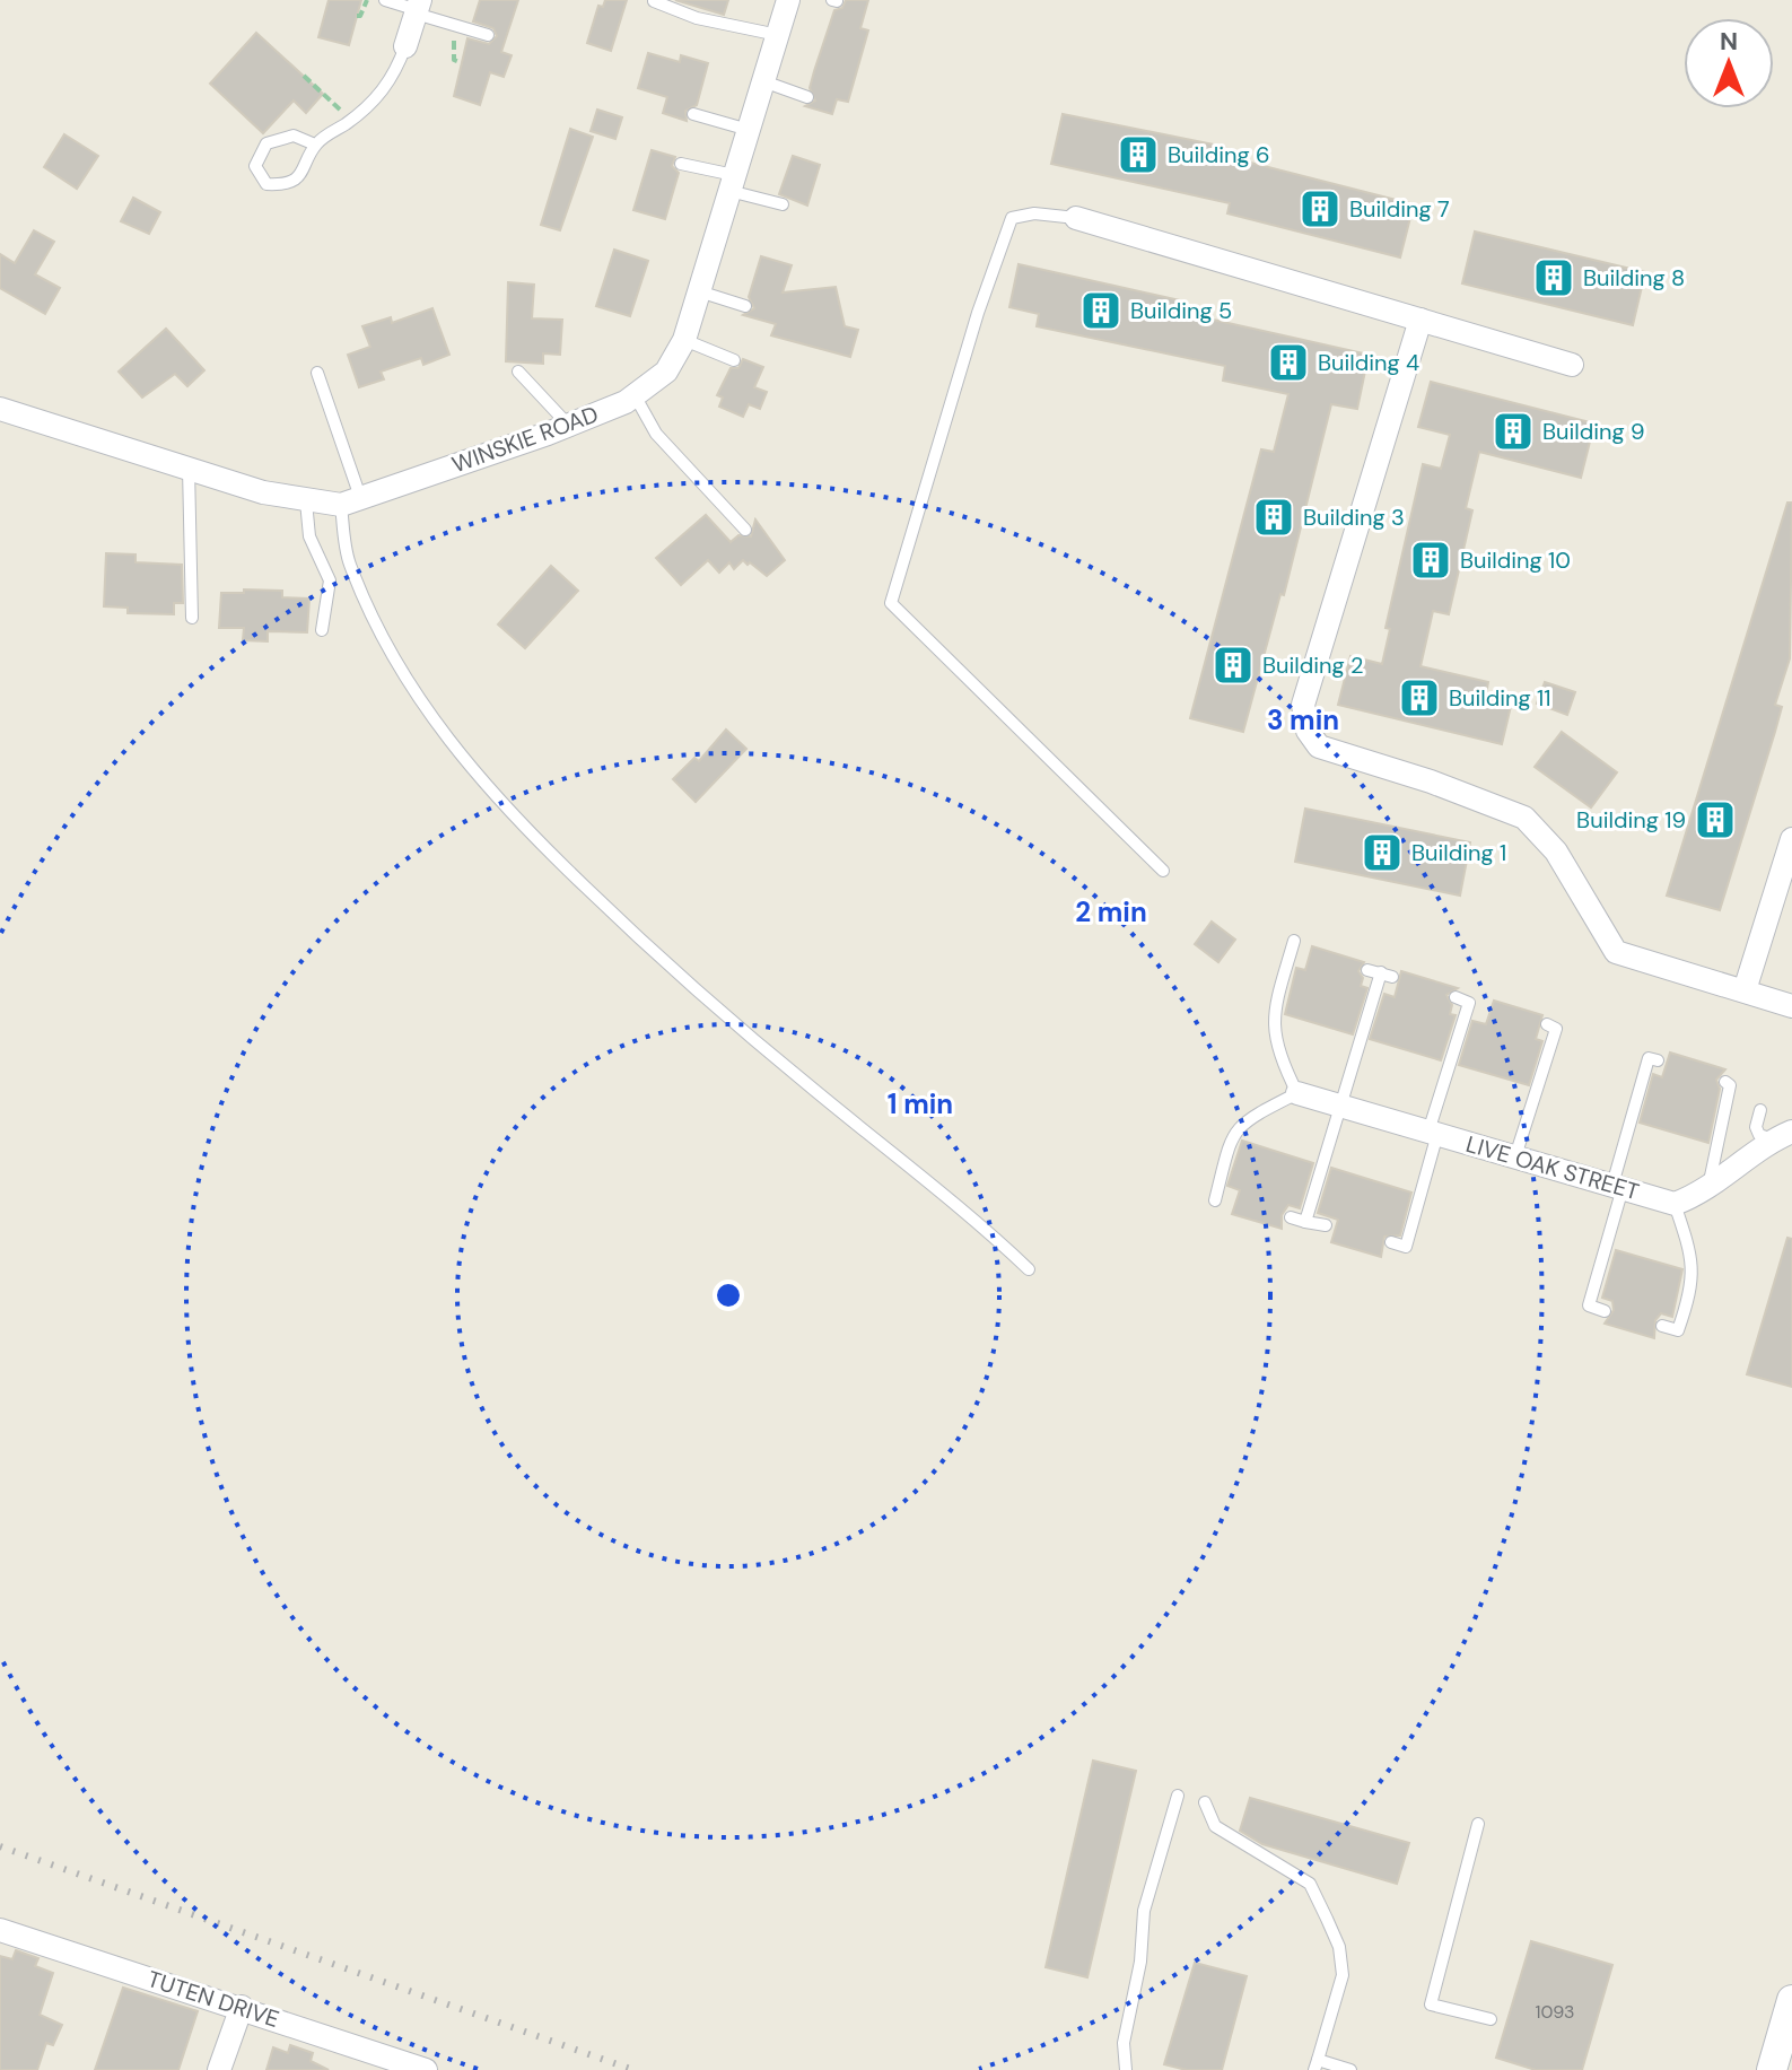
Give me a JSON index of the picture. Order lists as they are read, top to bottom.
{
  "streets": {
    "street": ["WINSKIE ROAD", "LIVE OAK STREET", "TUTEN DRIVE"]
  },
  "places": {
    "building": [
      "Building 6",
      "Building 7",
      "Building 8",
      "Building 5",
      "Building 4",
      "Building 9",
      "Building 3",
      "Building 10",
      "Building 2",
      "Building 11",
      "Building 19",
      "Building 1"
    ]
  },
  "house_numbers": ["1093"],
  "north": "top",
  "rings": ["3 min", "2 min", "1 min"]
}
